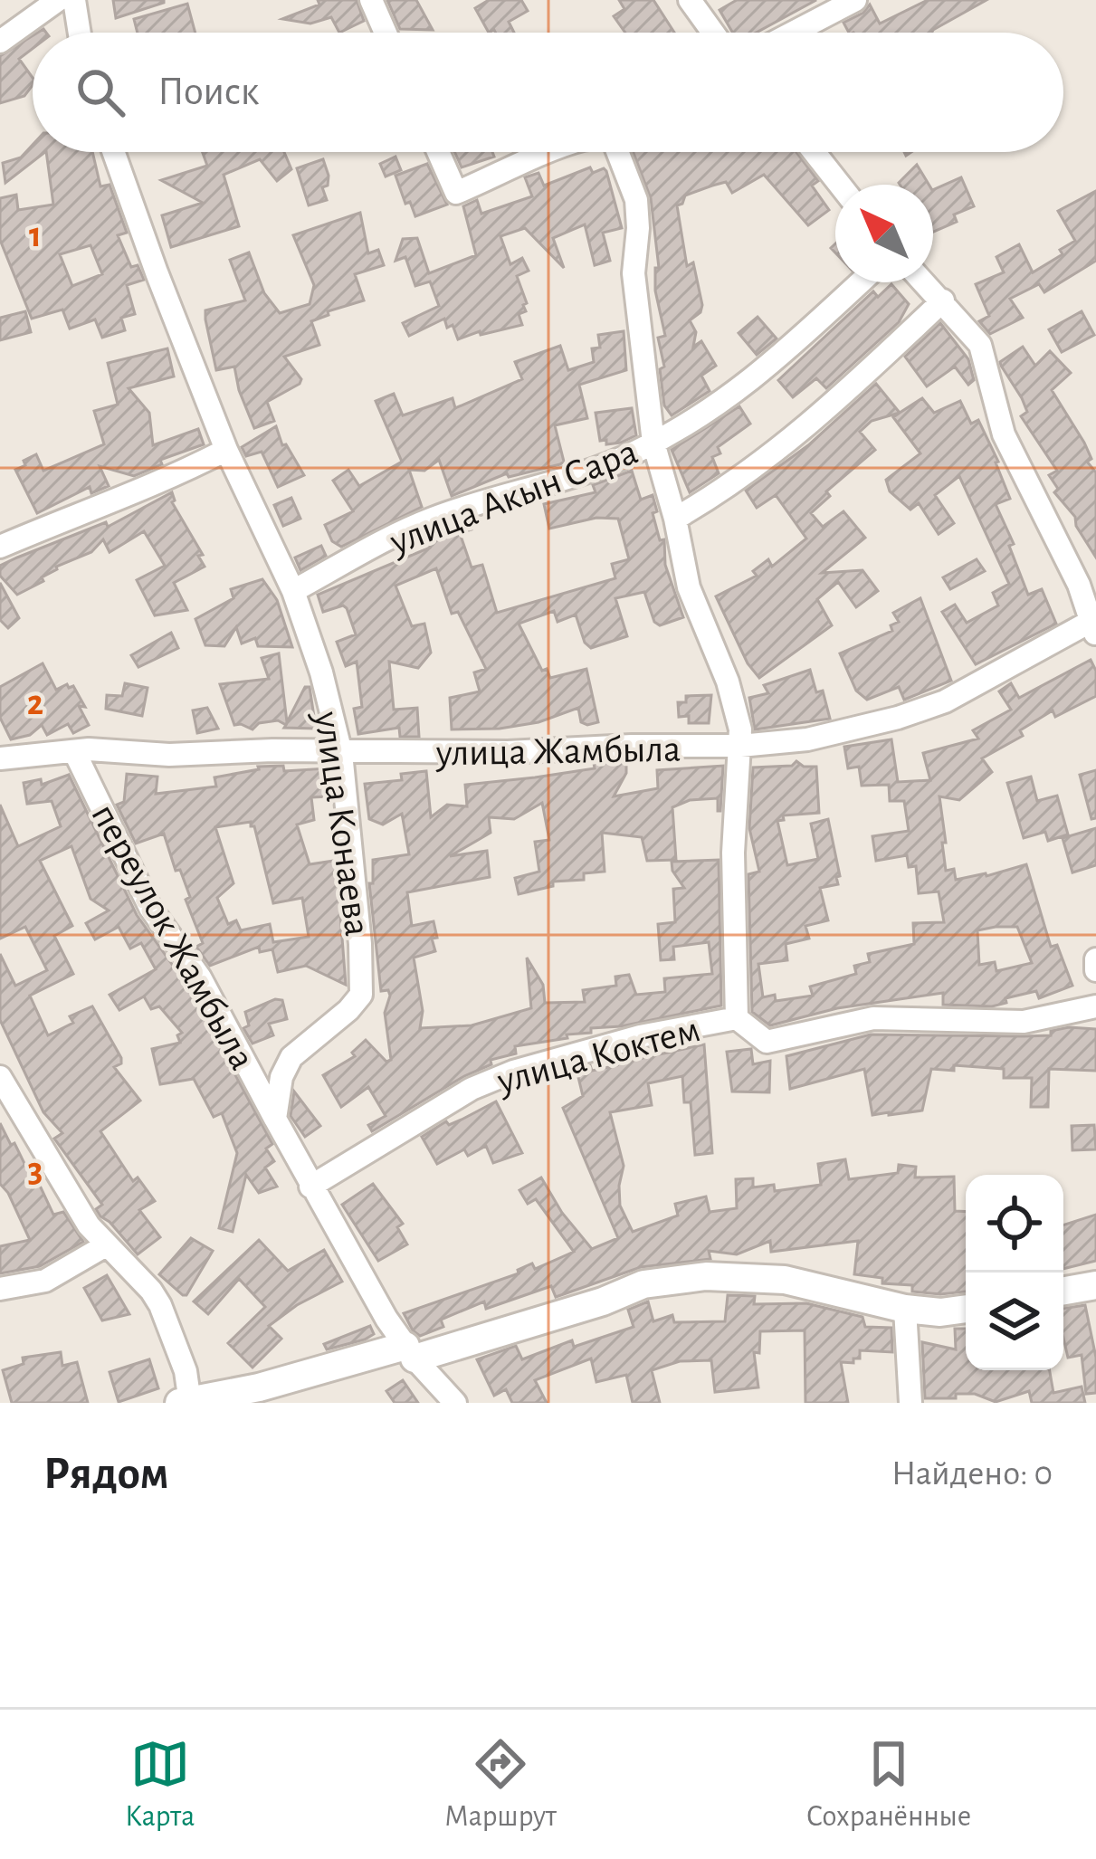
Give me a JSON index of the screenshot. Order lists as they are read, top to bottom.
{
  "streets": {
    "street": [
      "улица Акын Сара",
      "улица Жамбыла",
      "улица Конаева",
      "переулок Жамбыла",
      "улица Коктем"
    ]
  },
  "crossings": [
    ["улица Акын Сара", "улица Конаева"],
    ["улица Жамбыла", "улица Конаева"],
    ["улица Жамбыла", "переулок Жамбыла"],
    ["улица Конаева", "переулок Жамбыла"]
  ],
  "north": "top left",
  "page": {
    "search": "Поиск",
    "heading": ["Рядом", "Найдено: 0"],
    "nav": ["Карта", "Маршрут", "Сохранённые"]
  },
  "grid": {
    "rows": ["1", "2", "3"]
  }
}
